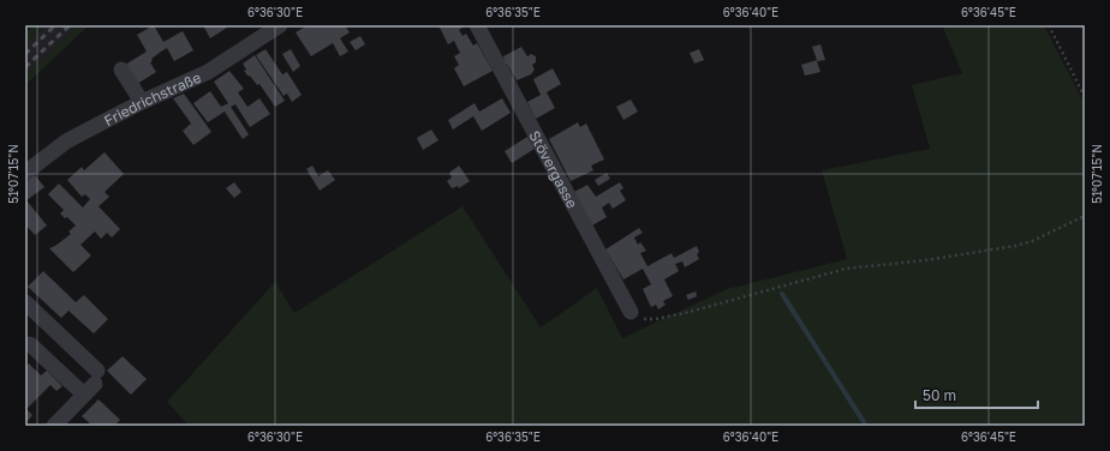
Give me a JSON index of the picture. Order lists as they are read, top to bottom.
{
  "streets": {
    "street": ["Friedrichstraße", "Stövergasse"]
  },
  "scale_bar": "50 m",
  "coordinates": [
    "6°36'30\"E",
    "6°36'35\"E",
    "6°36'40\"E",
    "6°36'45\"E",
    "51°07'15\"N"
  ]
}
